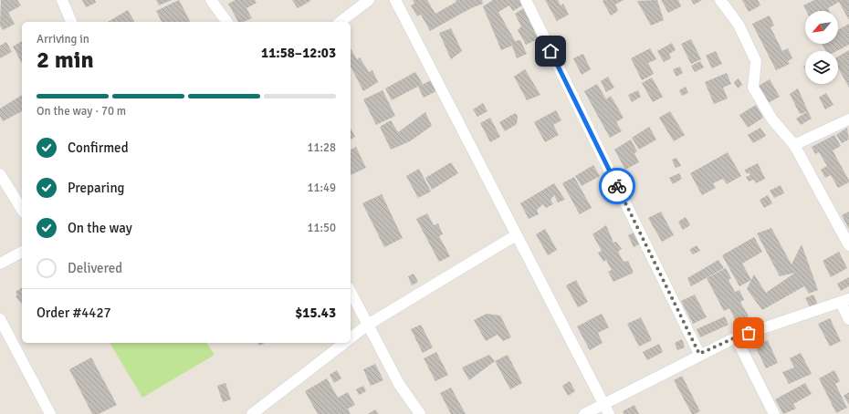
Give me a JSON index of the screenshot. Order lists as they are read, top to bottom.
{
  "north": "bottom left",
  "page": {
    "heading": ["2 min", "Arriving in", "11:58–12:03"],
    "panel": ["Order #4427", "$15.43"],
    "bar": "On the way · 70 m",
    "list": [
      ["Confirmed", "11:28"],
      ["Preparing", "11:49"],
      ["On the way", "11:50"],
      "Delivered"
    ]
  }
}
